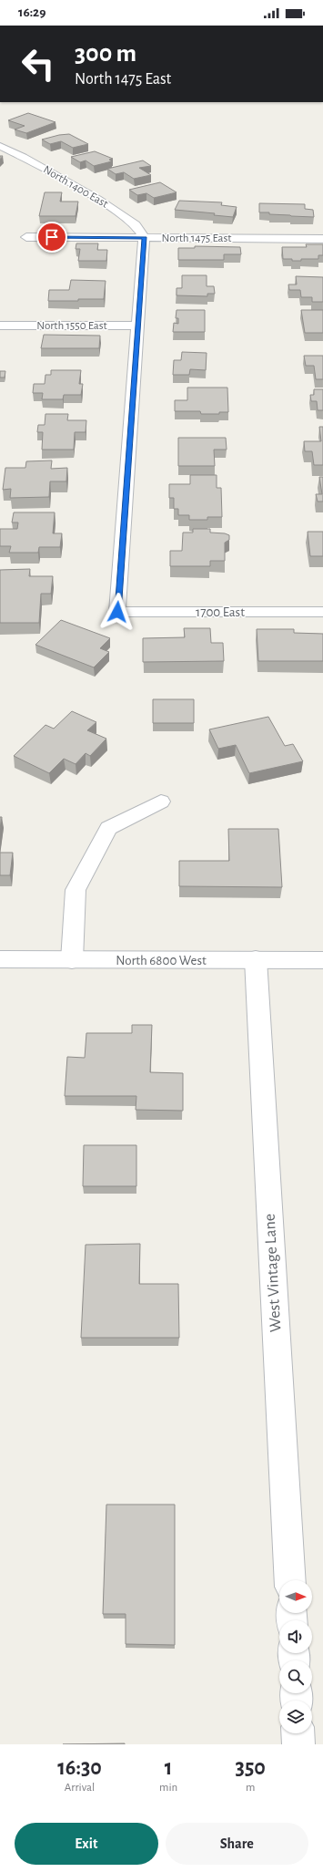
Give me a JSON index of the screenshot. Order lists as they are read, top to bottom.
{
  "streets": {
    "street": [
      "North 1400 East",
      "North 1475 East",
      "North 1550 East",
      "1700 East",
      "North 6800 West",
      "West Vintage Lane"
    ]
  },
  "crossings": [
    ["North 1400 East", "North 1475 East"],
    ["North 1550 East", "1700 East"],
    ["North 6800 West", "West Vintage Lane"]
  ],
  "north": "right",
  "page": {
    "status": "16:29",
    "turn": ["300 m", "North 1475 East"],
    "eta": [
      "16:30",
      "Arrival",
      "1",
      "min",
      "350",
      "m"
    ],
    "buttons": ["Exit", "Share"]
  }
}
